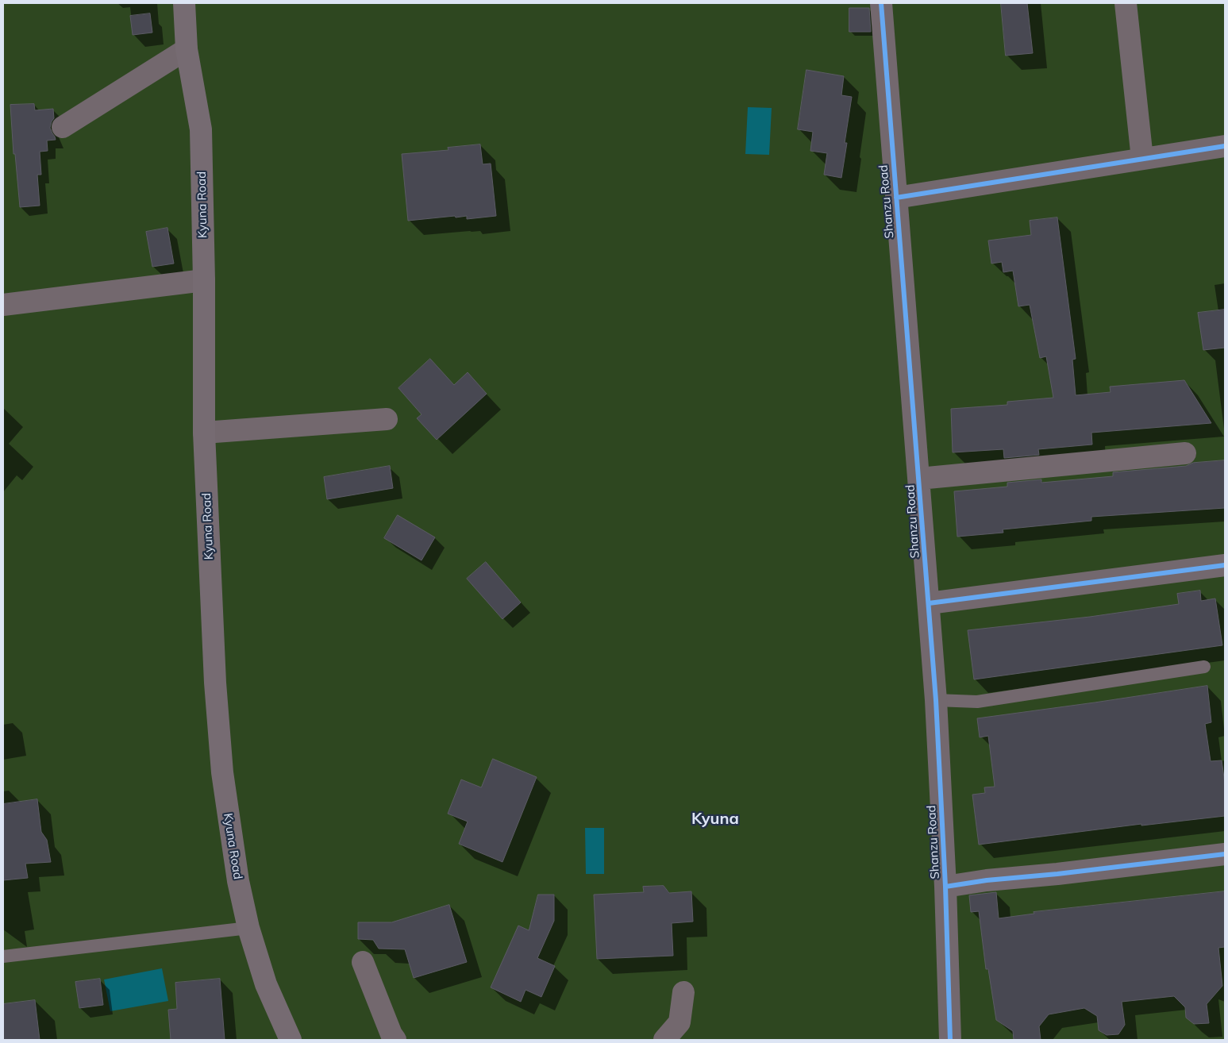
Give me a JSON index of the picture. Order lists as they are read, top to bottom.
{
  "streets": {
    "main road": ["Kyuna Road"],
    "street": ["Shanzu Road"]
  },
  "districts": ["Kyuna"]
}
